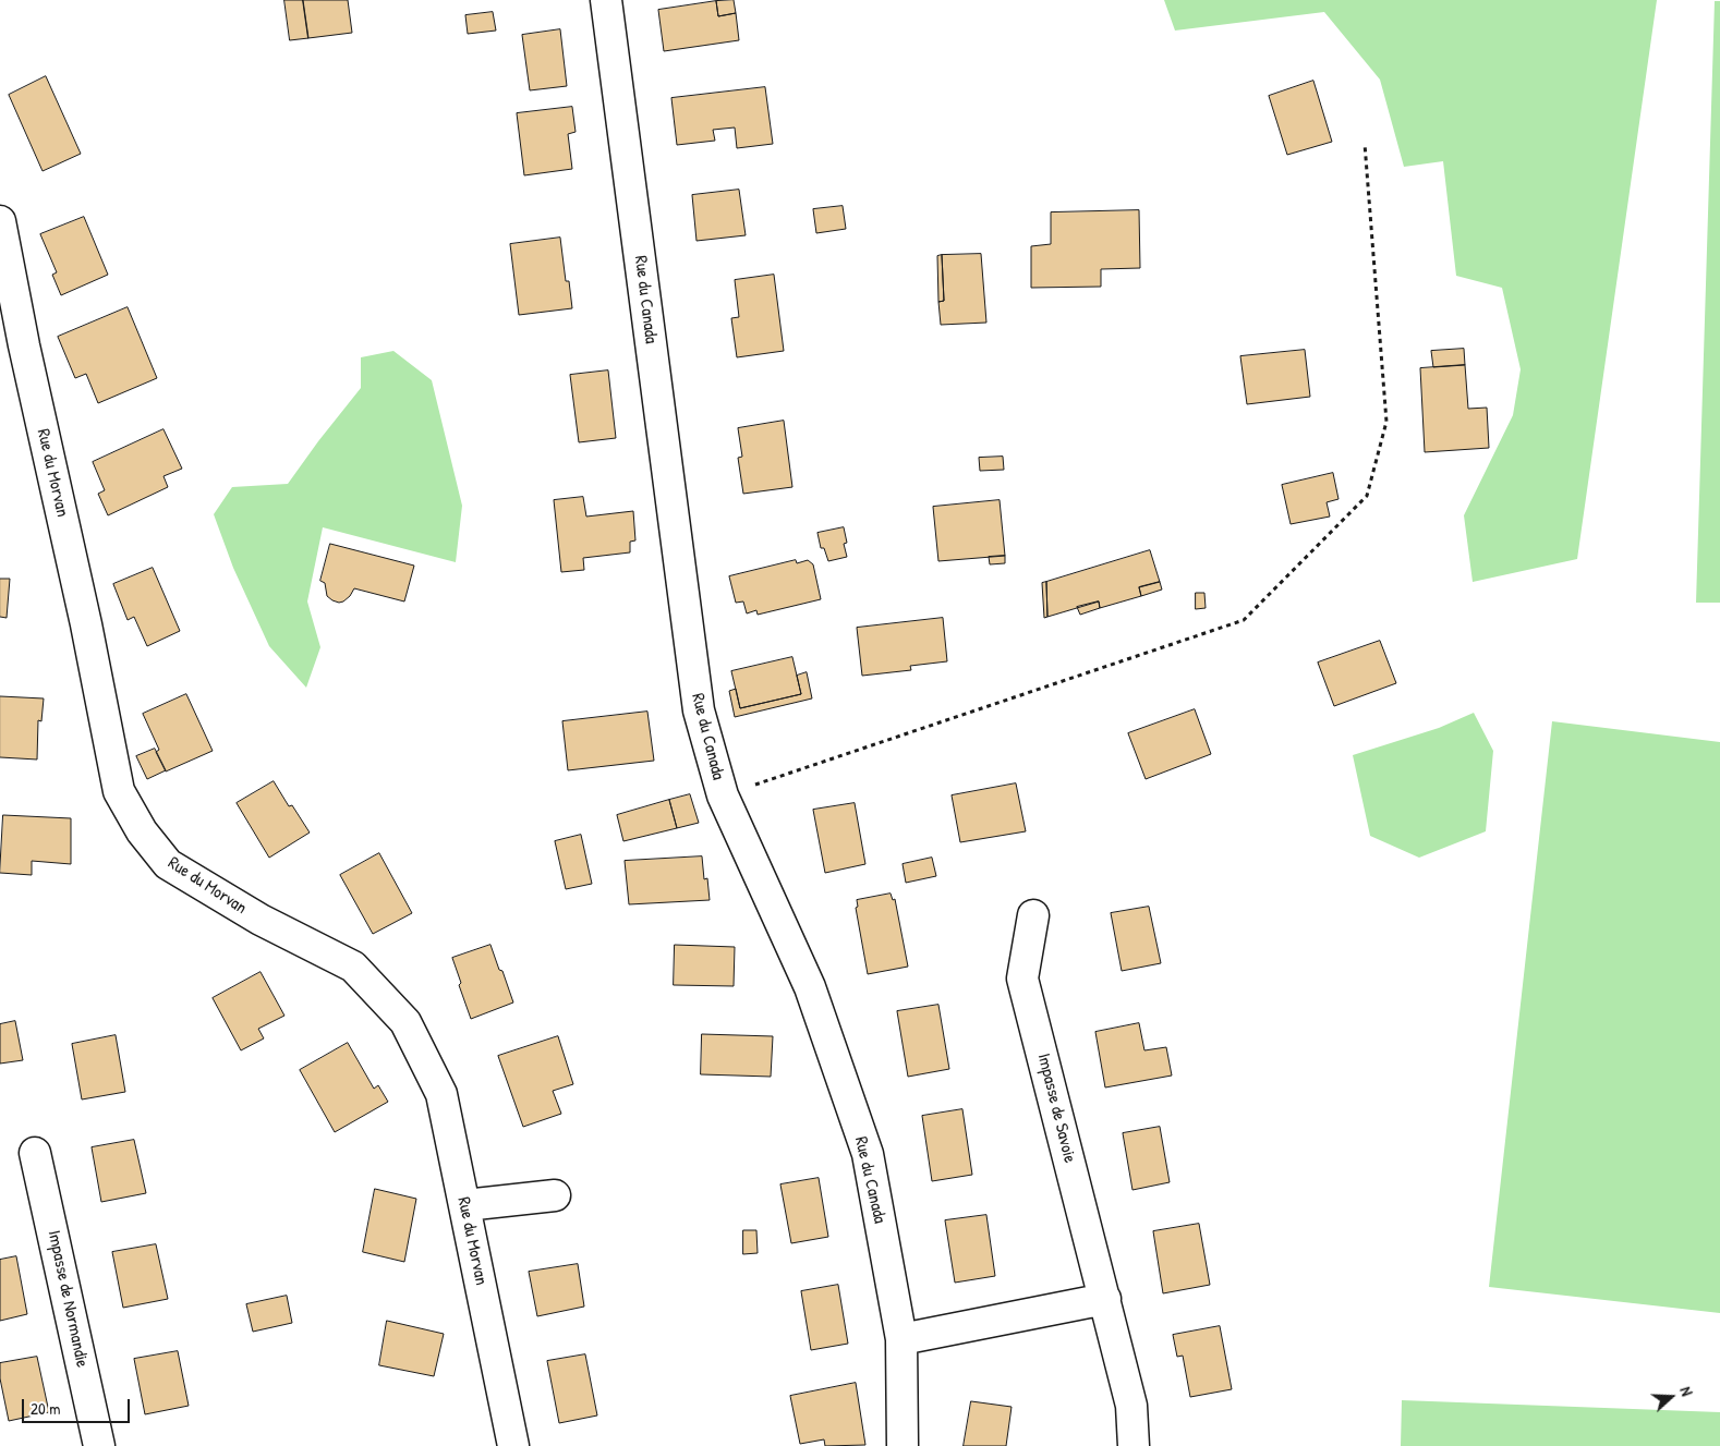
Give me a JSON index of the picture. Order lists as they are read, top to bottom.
{
  "streets": {
    "street": [
      "Rue du Canada",
      "Rue du Morvan",
      "Impasse de Savoie",
      "Impasse de Normandie"
    ]
  },
  "scale_bar": "20 m",
  "north": "right"
}
